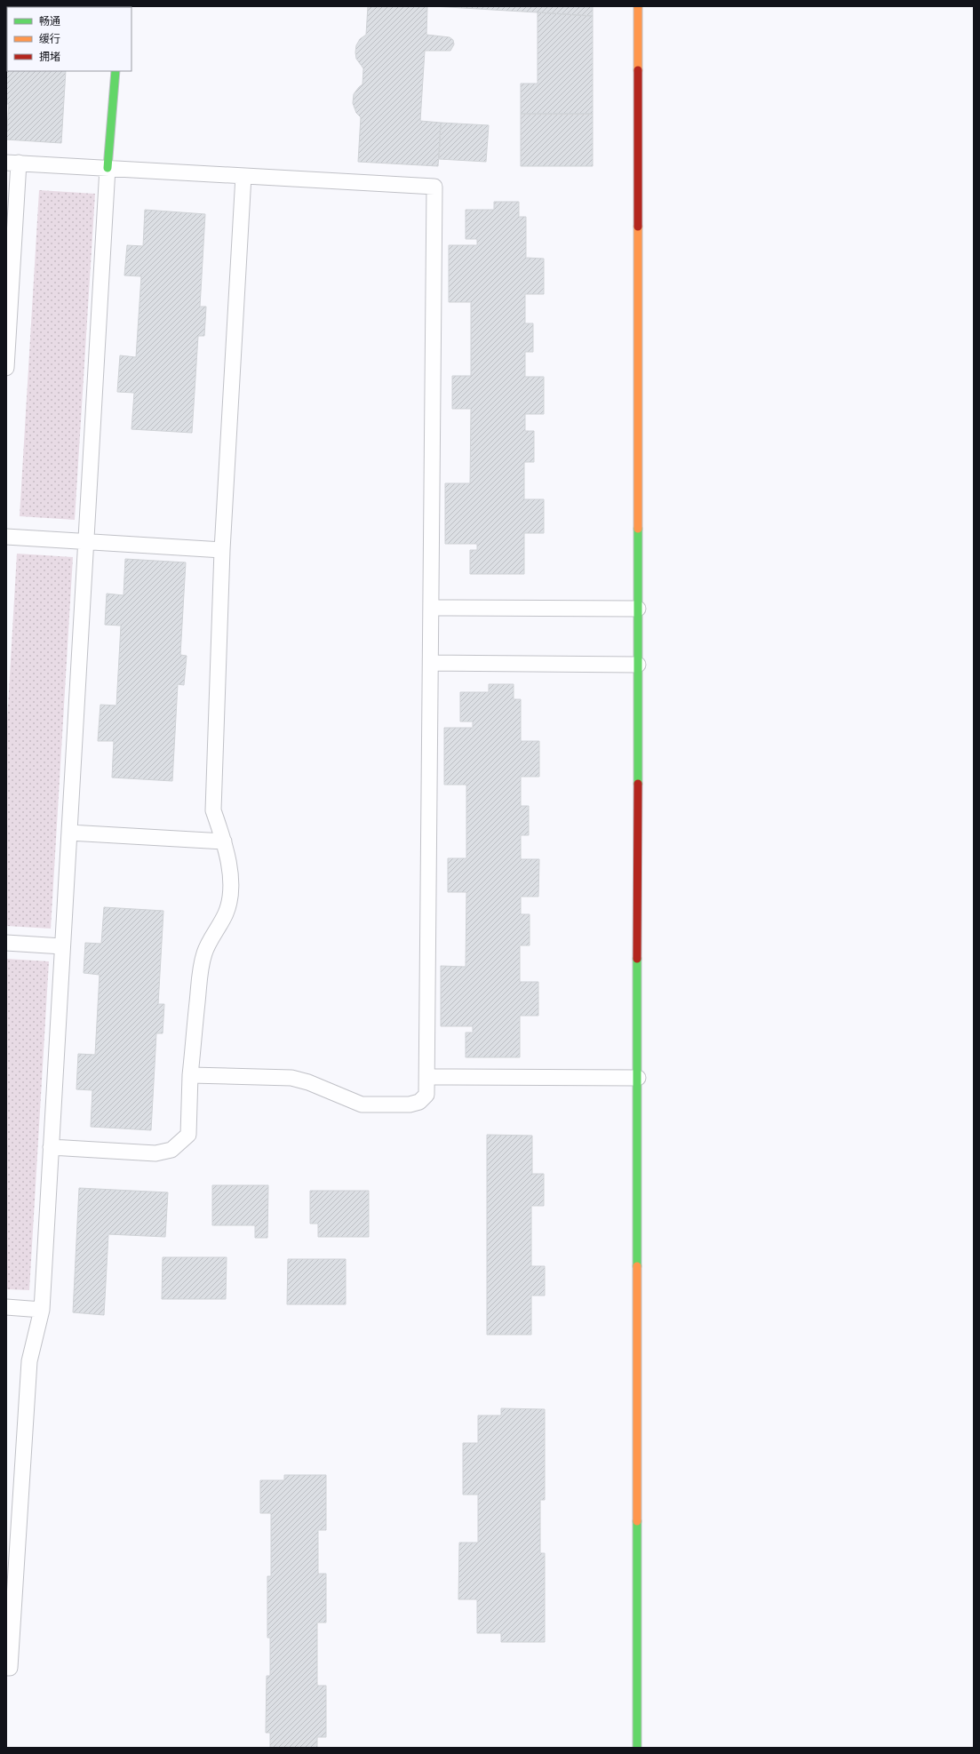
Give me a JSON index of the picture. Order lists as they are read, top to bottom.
{
  "legend": ["畅通", "缓行", "拥堵"]
}
